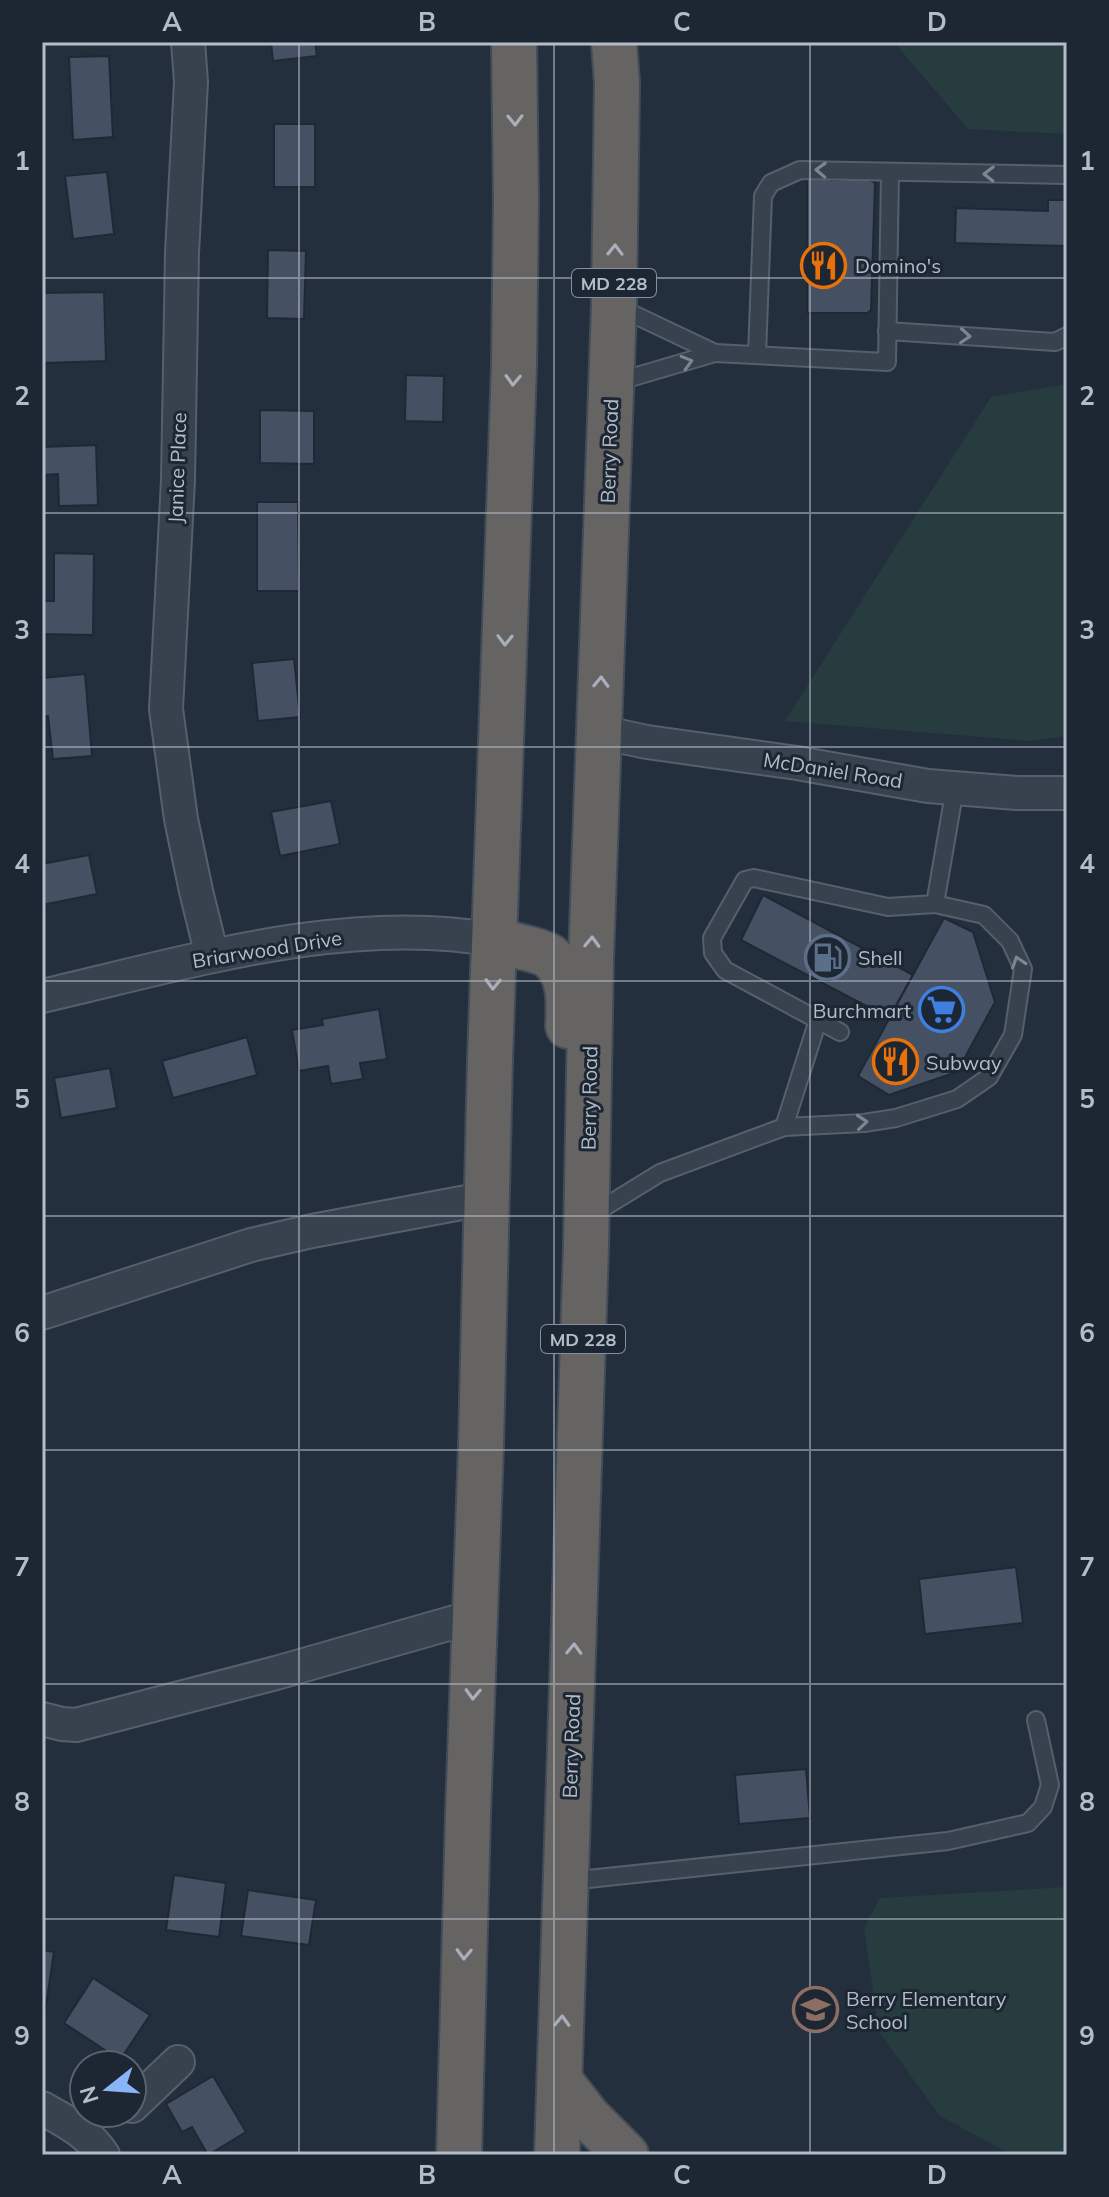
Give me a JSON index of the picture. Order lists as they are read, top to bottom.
{
  "streets": {
    "highway": ["MD 228", "Berry Road"],
    "street": ["Janice Place", "McDaniel Road", "Briarwood Drive"]
  },
  "crossings": [
    ["Berry Road", "McDaniel Road"],
    ["Janice Place", "Briarwood Drive"]
  ],
  "places": {
    "restaurant": ["Domino's", "Subway"],
    "fuel station": ["Shell"],
    "supermarket": ["Burchmart"],
    "school or university": ["Berry Elementary School"]
  },
  "north": "left",
  "grid": {
    "columns": [
      "A",
      "B",
      "C",
      "D"
    ],
    "rows": [
      "1",
      "2",
      "3",
      "4",
      "5",
      "6",
      "7",
      "8",
      "9"
    ]
  }
}
